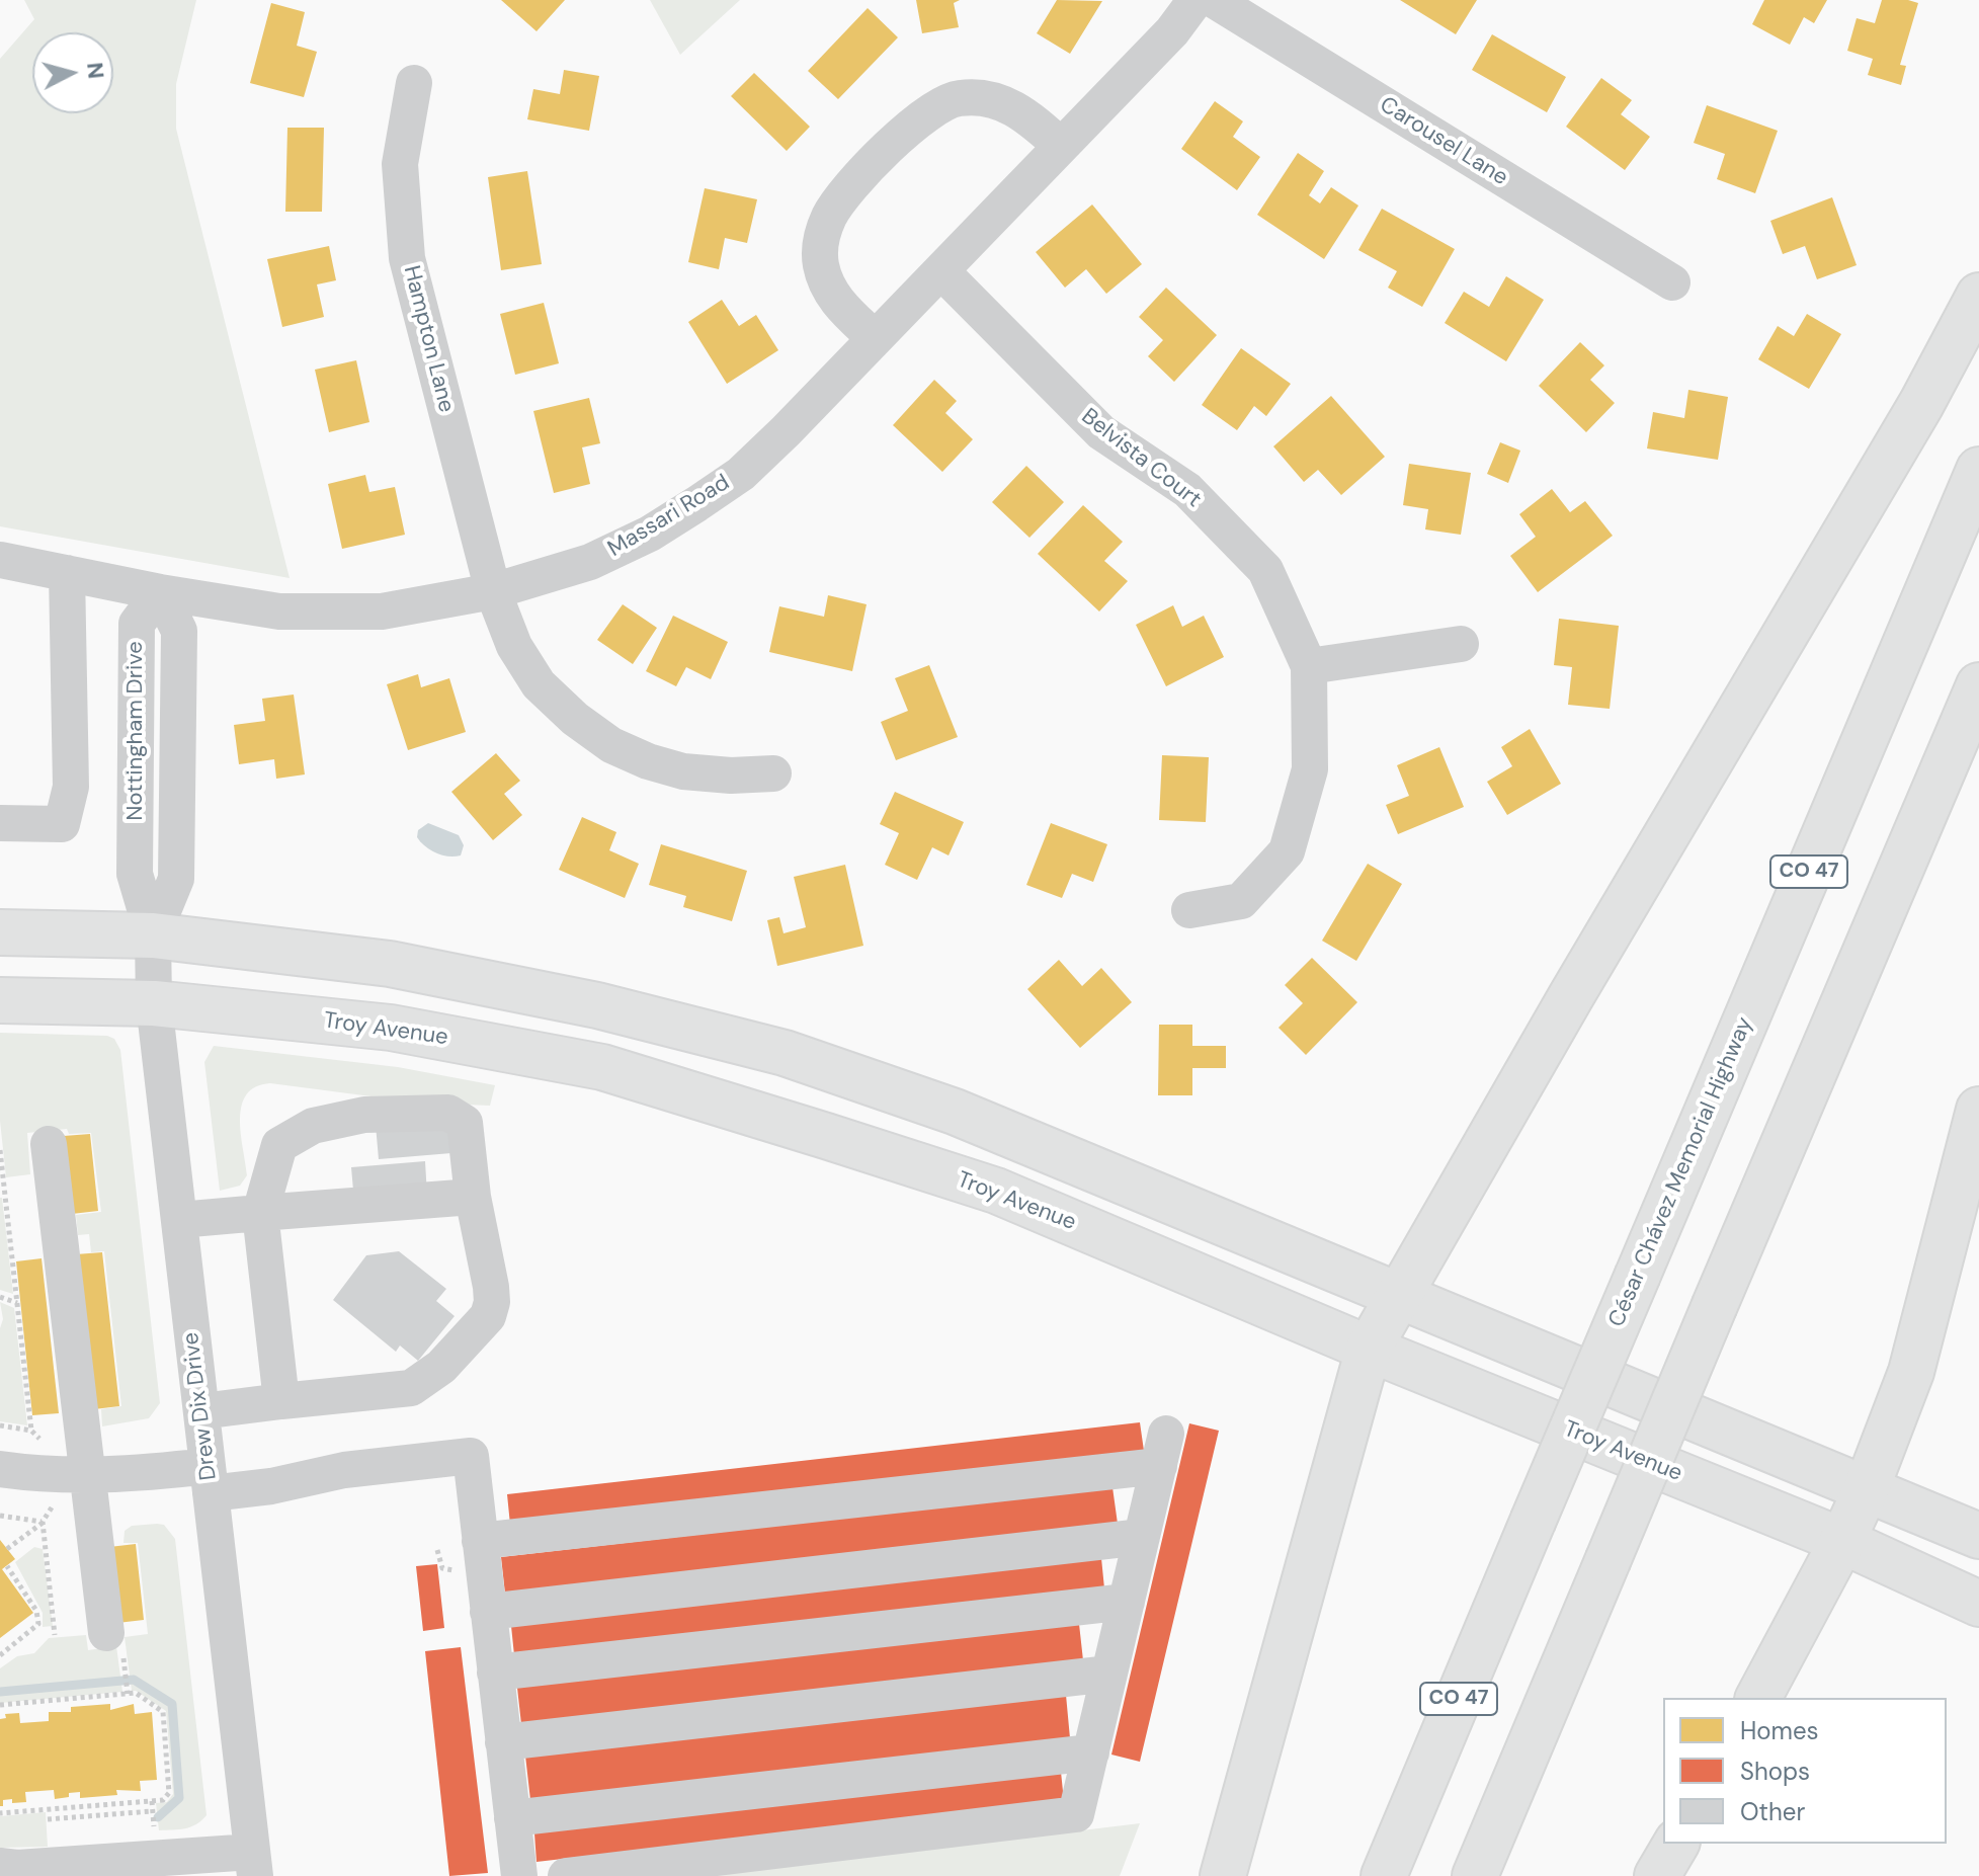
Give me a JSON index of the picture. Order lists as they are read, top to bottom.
{
  "streets": {
    "main road": ["CO 47", "Troy Avenue", "César Chávez Memorial Highway"],
    "street": [
      "Carousel Lane",
      "Hampton Lane",
      "Belvista Court",
      "Massari Road",
      "Nottingham Drive",
      "Drew Dix Drive"
    ]
  },
  "crossings": [
    ["Hampton Lane", "Massari Road"],
    ["Belvista Court", "Massari Road"],
    ["Massari Road", "Nottingham Drive"],
    ["Nottingham Drive", "Drew Dix Drive"],
    ["Troy Avenue", "Drew Dix Drive"]
  ],
  "legend": ["Homes", "Shops", "Other"],
  "north": "right"
}
